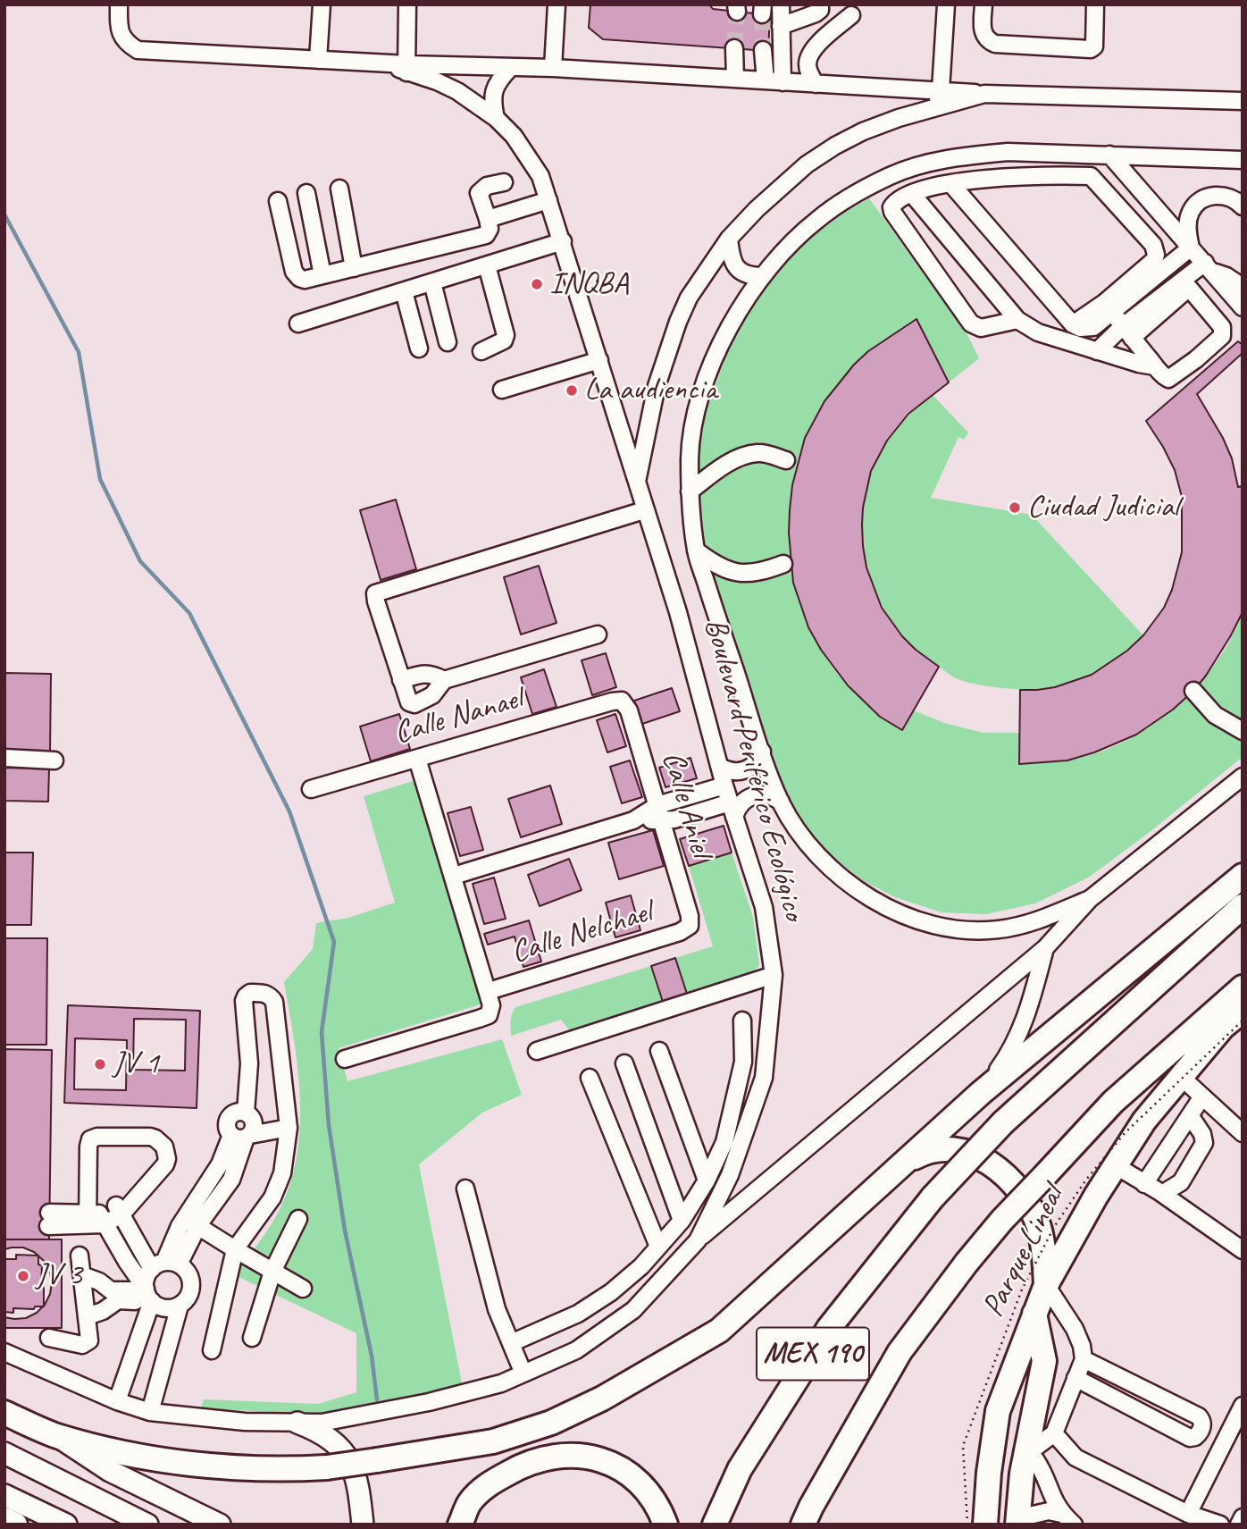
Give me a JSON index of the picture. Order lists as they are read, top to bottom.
{
  "streets": {
    "highway": ["MEX 190"],
    "street": [
      "Calle Nanael",
      "Boulevard Periférico Ecológico",
      "Calle Aniel",
      "Calle Nelchael"
    ],
    "path": ["Parque Lineal"]
  },
  "crossings": [
    ["Calle Nanael", "Calle Aniel"],
    ["Calle Aniel", "Calle Nelchael"]
  ],
  "places": [
    "INQBA",
    "La audiencia",
    "Ciudad Judicial",
    "JV 1",
    "JV 3"
  ]
}
